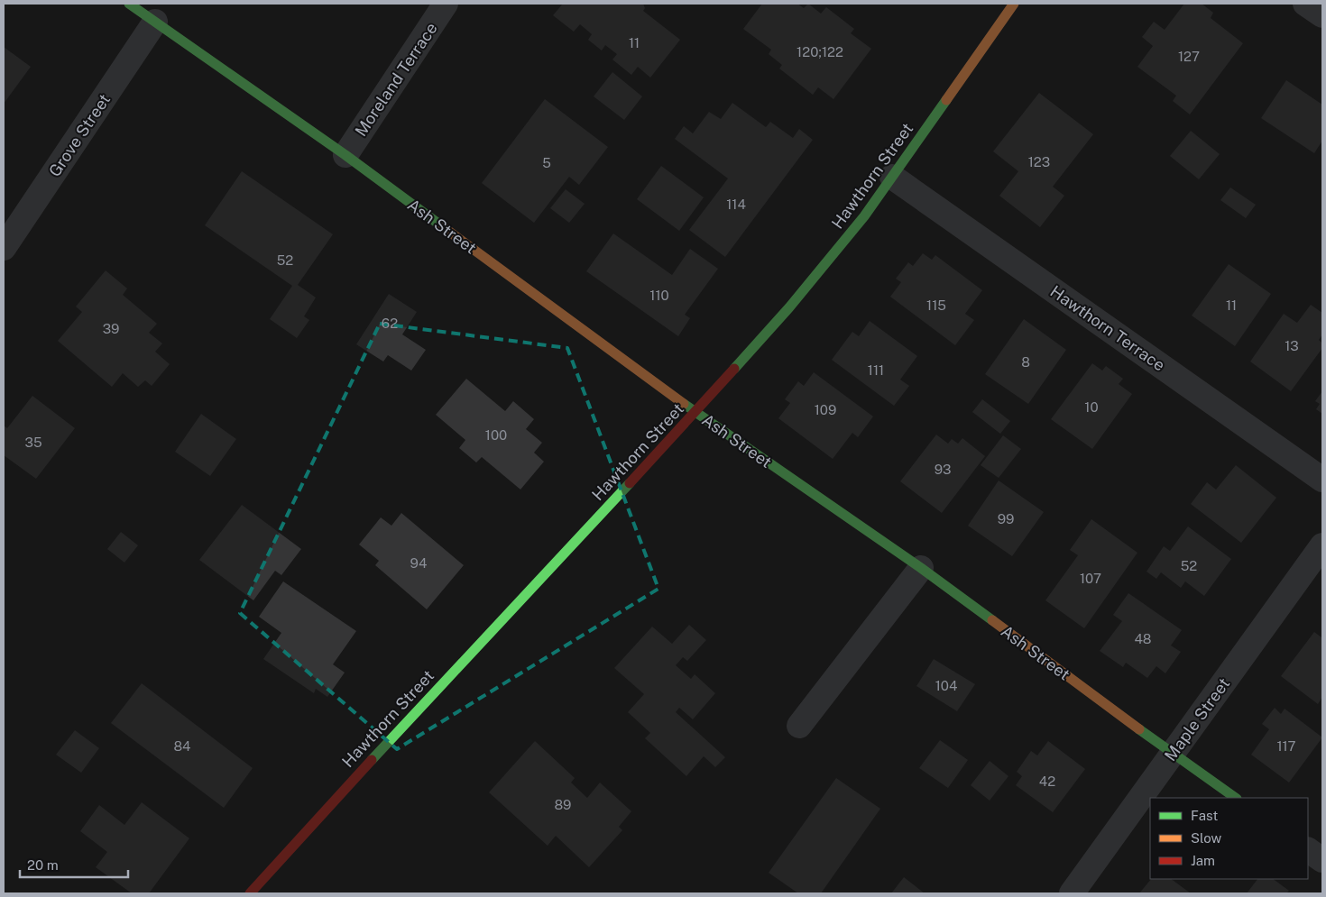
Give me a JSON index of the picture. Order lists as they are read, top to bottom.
{
  "streets": {
    "street": [
      "Moreland Terrace",
      "Grove Street",
      "Hawthorn Street",
      "Ash Street",
      "Hawthorn Terrace",
      "Maple Street"
    ]
  },
  "crossings": [
    ["Moreland Terrace", "Ash Street"],
    ["Grove Street", "Ash Street"],
    ["Hawthorn Street", "Ash Street"],
    ["Hawthorn Street", "Hawthorn Terrace"],
    ["Ash Street", "Maple Street"]
  ],
  "house_numbers": [
    "11",
    "120;122",
    "127",
    "123",
    "5",
    "114",
    "52",
    "110",
    "115",
    "11",
    "62",
    "39",
    "13",
    "8",
    "111",
    "10",
    "109",
    "100",
    "35",
    "93",
    "99",
    "94",
    "52",
    "107",
    "48",
    "104",
    "84",
    "117",
    "42",
    "89"
  ],
  "legend": ["Fast", "Slow", "Jam"],
  "scale_bar": "20 m"
}
